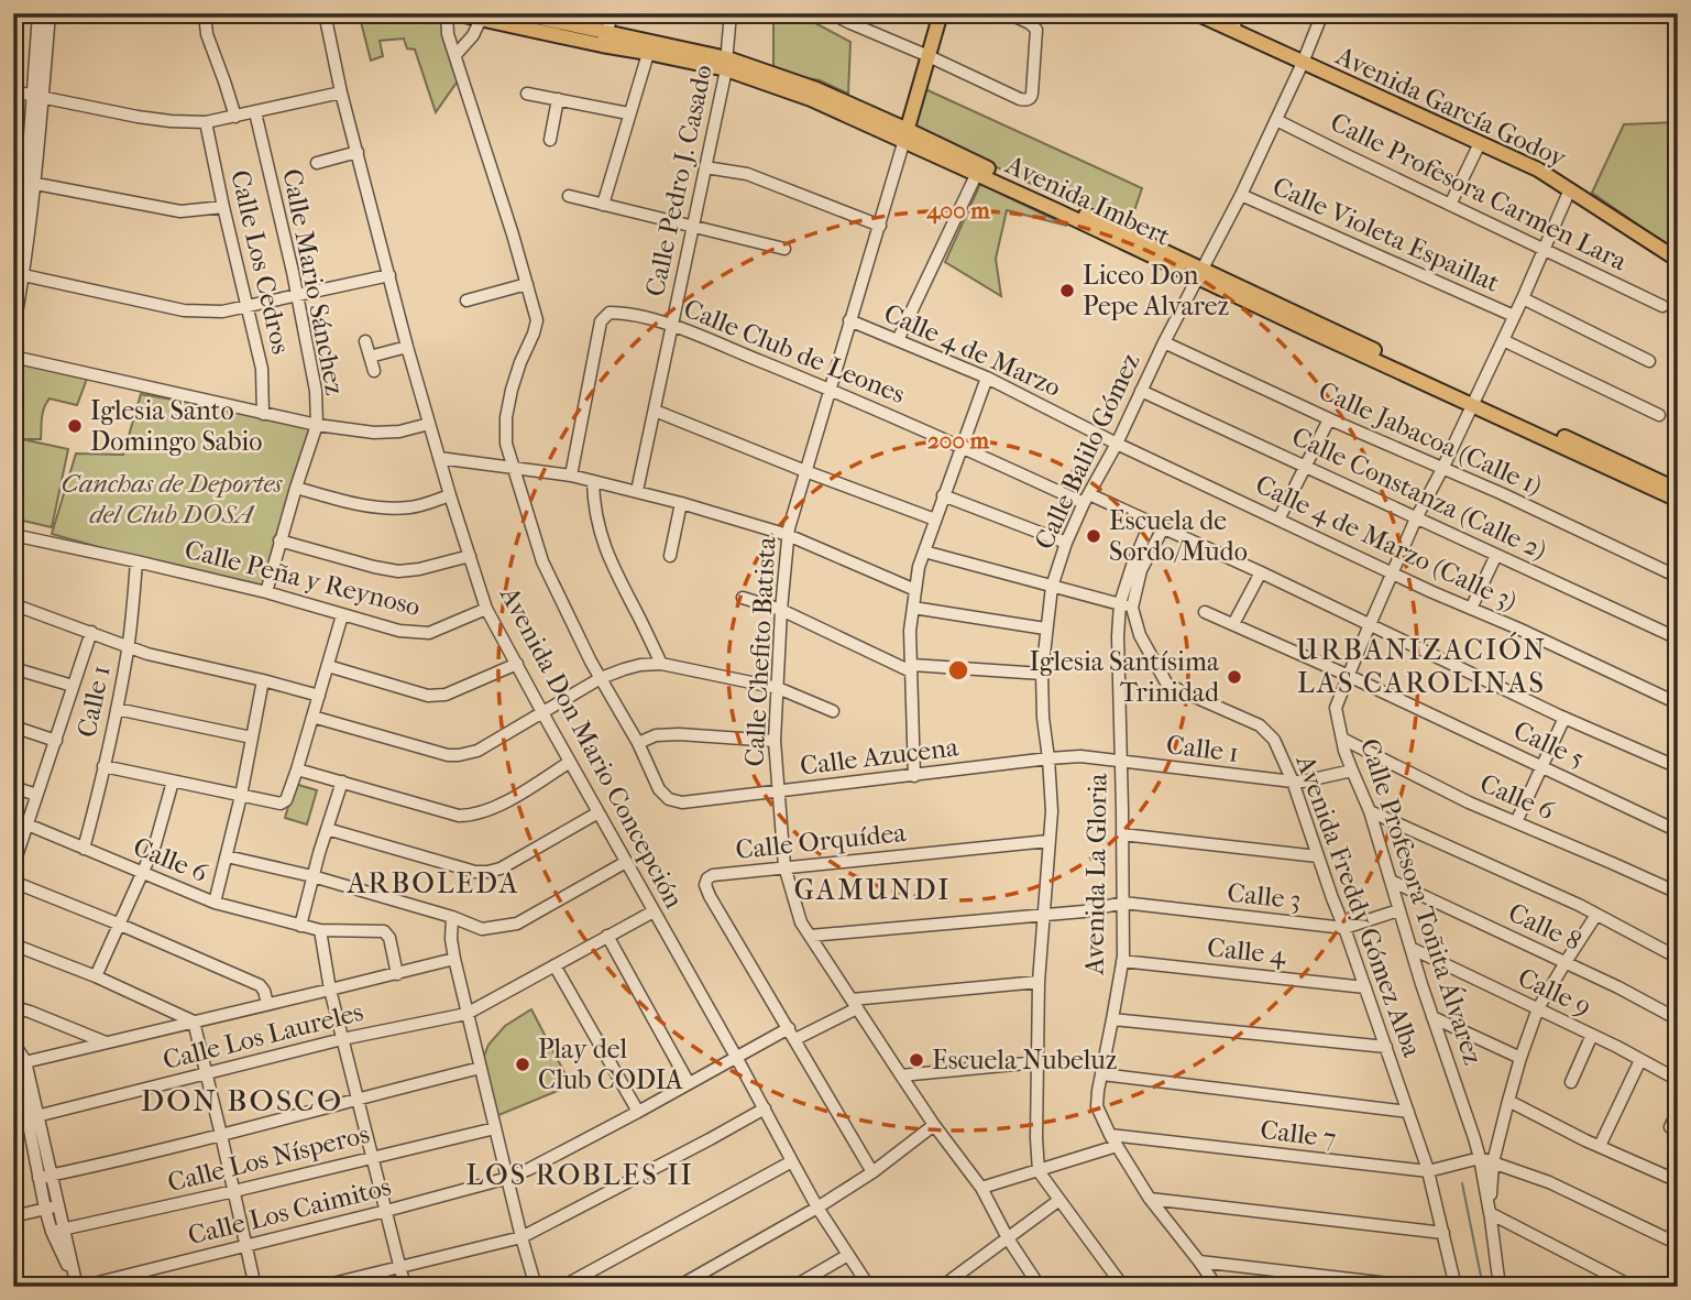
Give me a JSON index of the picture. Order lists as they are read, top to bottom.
{
  "streets": {
    "main road": ["Avenida García Godoy", "Avenida Imbert", "Calle Chefito Batista"],
    "street": [
      "Calle Pedro J. Casado",
      "Calle Profesora Carmen Lara",
      "Calle Violeta Espaillat",
      "Calle Los Cedros",
      "Calle Mario Sánchez",
      "Calle 4 de Marzo",
      "Calle Club de Leones",
      "Calle Jabacoa (Calle 1)",
      "Calle Balilo Gómez",
      "Calle Constanza (Calle 2)",
      "Calle 4 de Marzo (Calle 3)",
      "Calle Peña y Reynoso",
      "Calle 1",
      "Calle 5",
      "Avenida Don Mario Concepción",
      "Calle Azucena",
      "Calle 6",
      "Calle Orquídea",
      "Avenida La Gloria",
      "Calle 3",
      "Calle Profesora Toñita Álvarez",
      "Avenida Freddy Gómez Alba",
      "Calle 8",
      "Calle 4",
      "Calle 9",
      "Calle Los Laureles",
      "Calle 7",
      "Calle Los Nísperos",
      "Calle Los Caimitos"
    ]
  },
  "crossings": [
    ["Avenida García Godoy", "Calle Balilo Gómez"],
    ["Avenida García Godoy", "Calle Profesora Toñita Álvarez"],
    ["Calle Pedro J. Casado", "Avenida Imbert"],
    ["Calle Pedro J. Casado", "Calle Club de Leones"],
    ["Calle Profesora Carmen Lara", "Calle Balilo Gómez"],
    ["Calle Profesora Carmen Lara", "Calle Profesora Toñita Álvarez"],
    ["Avenida Imbert", "Calle Balilo Gómez"],
    ["Avenida Imbert", "Calle Chefito Batista"],
    ["Avenida Imbert", "Calle Profesora Toñita Álvarez"],
    ["Calle Violeta Espaillat", "Calle Balilo Gómez"],
    ["Calle Violeta Espaillat", "Calle Profesora Toñita Álvarez"],
    ["Calle Mario Sánchez", "Calle Peña y Reynoso"],
    ["Calle 4 de Marzo", "Calle Balilo Gómez"],
    ["Calle 4 de Marzo", "Calle 4 de Marzo (Calle 3)"],
    ["Calle 4 de Marzo", "Calle Chefito Batista"],
    ["Calle Club de Leones", "Calle Balilo Gómez"],
    ["Calle Club de Leones", "Calle Chefito Batista"],
    ["Calle Club de Leones", "Avenida La Gloria"],
    ["Calle Club de Leones", "Calle Profesora Toñita Álvarez"],
    ["Calle Jabacoa (Calle 1)", "Calle Balilo Gómez"],
    ["Calle Jabacoa (Calle 1)", "Calle Profesora Toñita Álvarez"],
    ["Calle Balilo Gómez", "Calle Constanza (Calle 2)"],
    ["Calle Balilo Gómez", "Calle 4 de Marzo (Calle 3)"],
    ["Calle Balilo Gómez", "Calle 1"],
    ["Calle Balilo Gómez", "Calle Azucena"],
    ["Calle Balilo Gómez", "Calle Orquídea"],
    ["Calle Balilo Gómez", "Calle 3"],
    ["Calle Constanza (Calle 2)", "Calle Profesora Toñita Álvarez"],
    ["Calle 4 de Marzo (Calle 3)", "Calle Profesora Toñita Álvarez"],
    ["Calle Peña y Reynoso", "Calle 1"],
    ["Calle Peña y Reynoso", "Avenida Don Mario Concepción"],
    ["Calle Chefito Batista", "Calle Azucena"],
    ["Calle Chefito Batista", "Calle Orquídea"],
    ["Calle Chefito Batista", "Calle 3"],
    ["Calle 1", "Calle Azucena"],
    ["Calle 1", "Calle 6"],
    ["Calle 1", "Avenida La Gloria"],
    ["Calle 1", "Calle Profesora Toñita Álvarez"],
    ["Calle 1", "Avenida Freddy Gómez Alba"],
    ["Calle 5", "Calle Profesora Toñita Álvarez"],
    ["Calle 6", "Calle Profesora Toñita Álvarez"],
    ["Avenida La Gloria", "Calle 3"],
    ["Avenida La Gloria", "Calle 4"],
    ["Avenida La Gloria", "Calle 7"],
    ["Calle 3", "Calle Profesora Toñita Álvarez"],
    ["Calle 3", "Avenida Freddy Gómez Alba"],
    ["Calle Profesora Toñita Álvarez", "Calle 8"],
    ["Calle Profesora Toñita Álvarez", "Calle 9"],
    ["Calle Profesora Toñita Álvarez", "Calle 7"],
    ["Avenida Freddy Gómez Alba", "Calle 4"],
    ["Avenida Freddy Gómez Alba", "Calle 7"]
  ],
  "districts": [
    "URBANIZACIÓN LAS CAROLINAS",
    "ARBOLEDA",
    "GAMUNDI",
    "DON BOSCO",
    "LOS ROBLES II"
  ],
  "parks": ["Canchas de Deportes del Club DOSA"],
  "places": [
    "Liceo Don Pepe Alvarez",
    "Iglesia Santo Domingo Sabio",
    "Escuela de Sordo/Mudo",
    "Iglesia Santísima Trinidad",
    "Escuela Nubeluz",
    "Play del Club CODIA"
  ],
  "rings": ["400 m", "200 m"]
}
